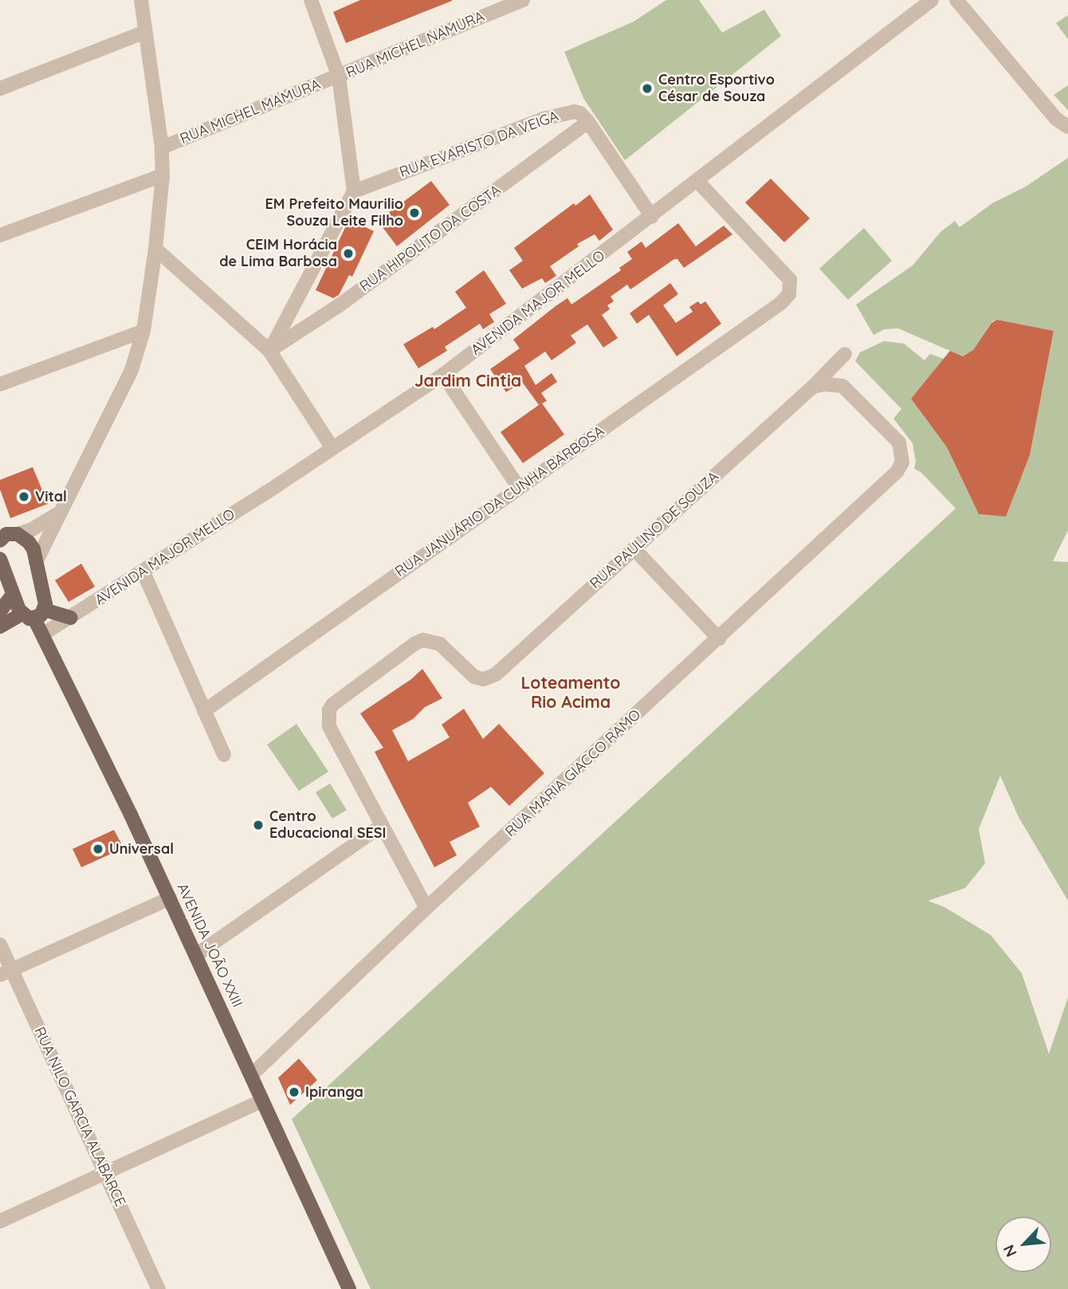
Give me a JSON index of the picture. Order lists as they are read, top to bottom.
{
  "streets": {
    "main road": ["AVENIDA JOÃO XXIII"],
    "street": [
      "RUA MICHEL NAMURA",
      "RUA MICHEL MAMURA",
      "RUA EVARISTO DA VEIGA",
      "RUA HIPOLITO DA COSTA",
      "AVENIDA MAJOR MELLO",
      "RUA JANUÁRIO DA CUNHA BARBOSA",
      "RUA PAULINO DE SOUZA",
      "RUA MARIA GIACCO RAMO",
      "RUA NILO GARCIA ALABARCE"
    ]
  },
  "crossings": [
    ["RUA MICHEL NAMURA", "RUA MICHEL MAMURA"],
    ["RUA EVARISTO DA VEIGA", "RUA HIPOLITO DA COSTA"],
    ["AVENIDA MAJOR MELLO", "RUA JANUÁRIO DA CUNHA BARBOSA"],
    ["AVENIDA MAJOR MELLO", "AVENIDA JOÃO XXIII"],
    ["RUA PAULINO DE SOUZA", "RUA MARIA GIACCO RAMO"],
    ["RUA MARIA GIACCO RAMO", "AVENIDA JOÃO XXIII"]
  ],
  "districts": ["Jardim Cintia", "Loteamento Rio Acima"],
  "places": [
    "Centro Esportivo César de Souza",
    "EM Prefeito Maurilio Souza Leite Filho",
    "CEIM Horácia de Lima Barbosa",
    "Vital",
    "Centro Educacional SESI",
    "Universal",
    "Ipiranga"
  ],
  "north": "bottom left"
}
